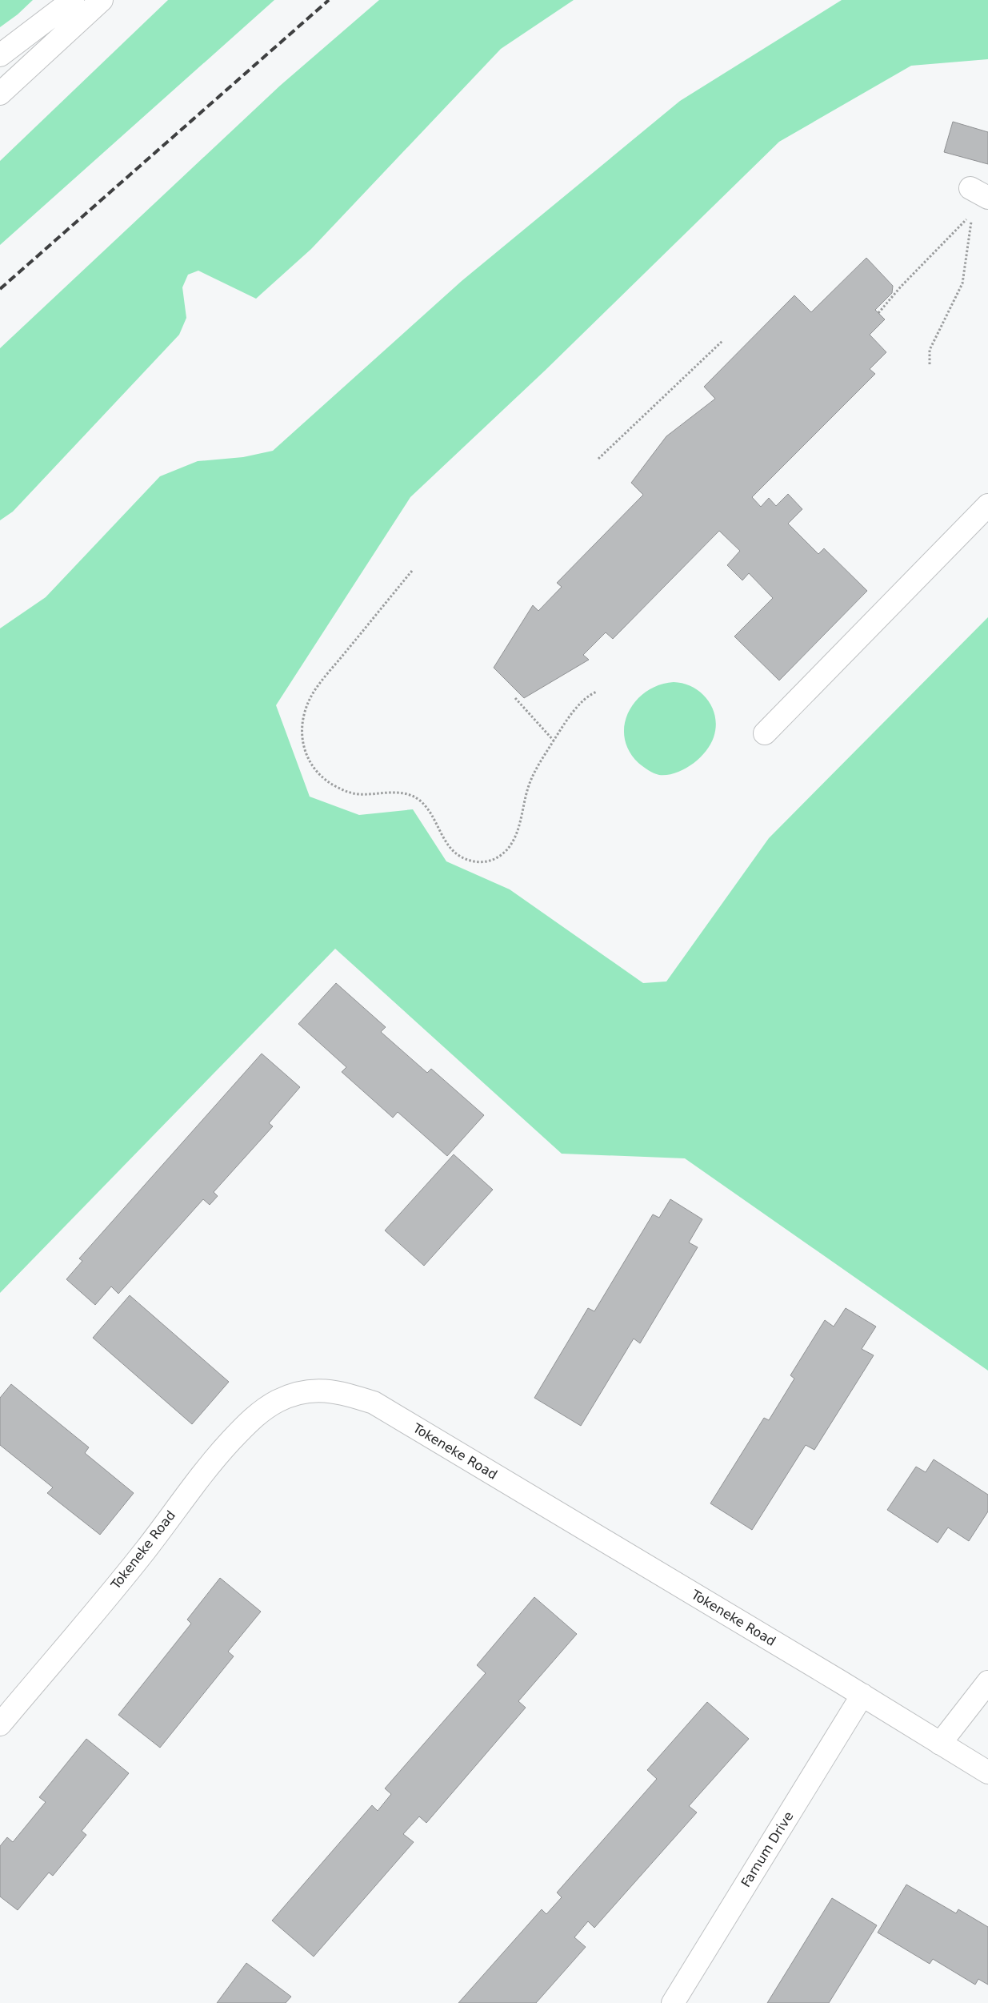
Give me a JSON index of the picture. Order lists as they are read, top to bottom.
{
  "streets": {
    "street": ["Tokeneke Road", "Farnum Drive"]
  },
  "crossings": [
    ["Tokeneke Road", "Farnum Drive"]
  ]
}
